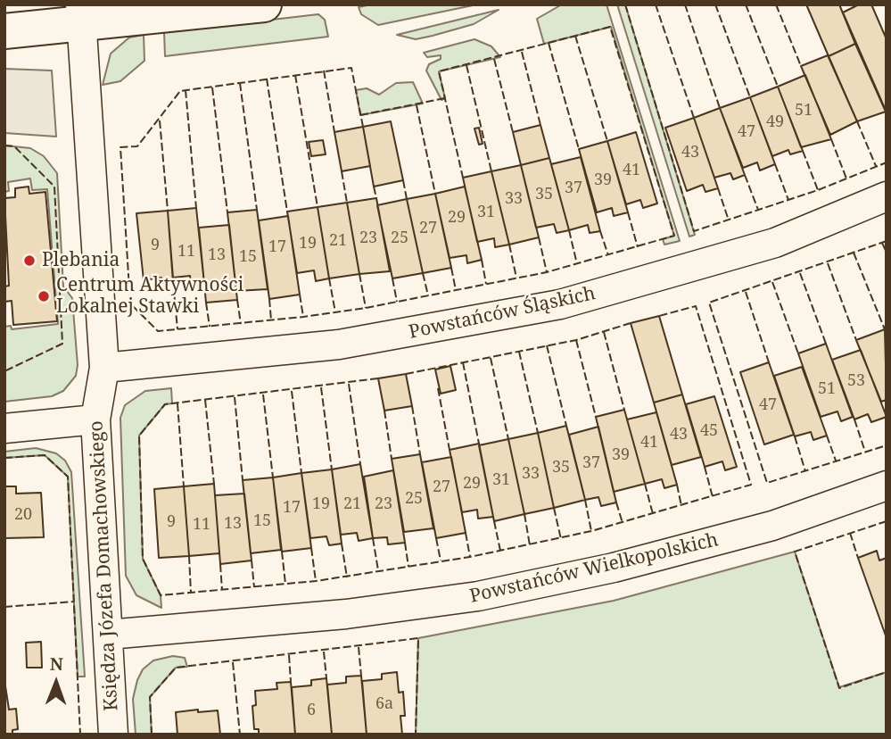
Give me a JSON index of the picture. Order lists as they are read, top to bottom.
{
  "streets": {
    "street": ["Powstańców Śląskich", "Księdza Józefa Domachowskiego", "Powstańców Wielkopolskich"]
  },
  "crossings": [
    ["Powstańców Śląskich", "Księdza Józefa Domachowskiego"],
    ["Księdza Józefa Domachowskiego", "Powstańców Wielkopolskich"]
  ],
  "places": ["Plebania", "Centrum Aktywności Lokalnej Stawki"],
  "house_numbers": [
    "51",
    "49",
    "47",
    "43",
    "41",
    "39",
    "37",
    "35",
    "33",
    "31",
    "29",
    "27",
    "23",
    "25",
    "21",
    "19",
    "9",
    "17",
    "11",
    "13",
    "15",
    "53",
    "51",
    "47",
    "45",
    "43",
    "41",
    "39",
    "37",
    "35",
    "33",
    "31",
    "29",
    "27",
    "25",
    "19",
    "21",
    "23",
    "17",
    "20",
    "15",
    "9",
    "13",
    "11",
    "6a",
    "6"
  ],
  "north": "top"
}
